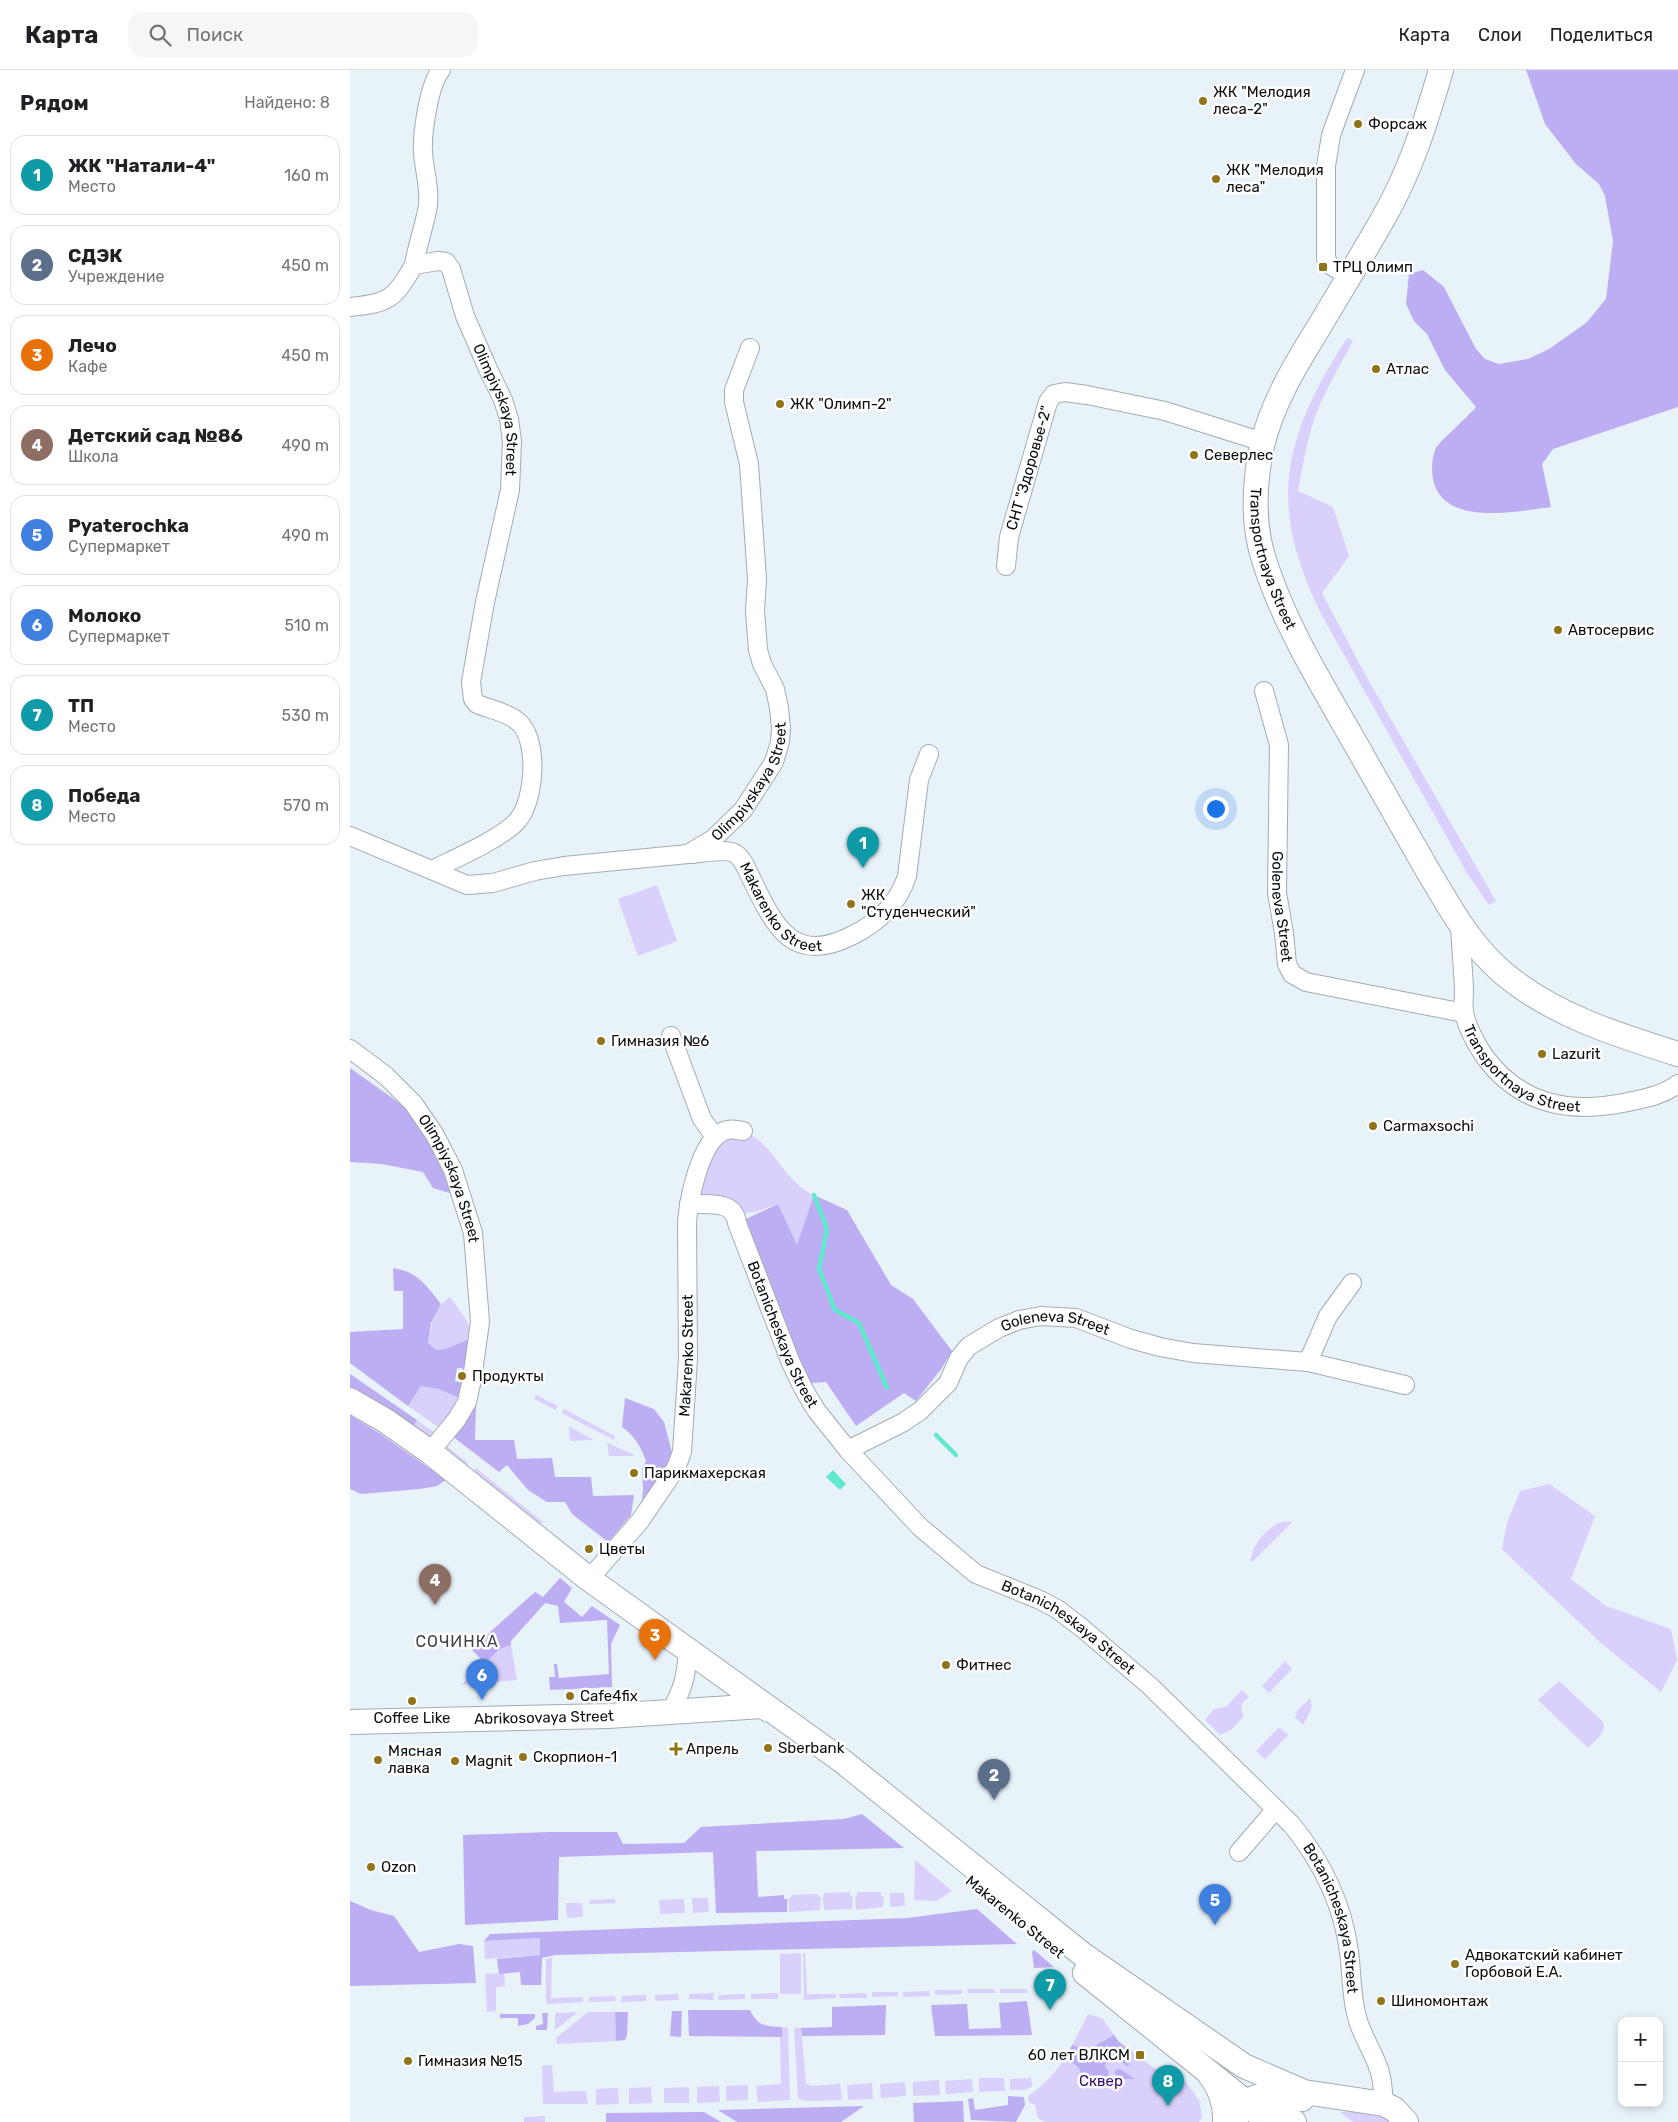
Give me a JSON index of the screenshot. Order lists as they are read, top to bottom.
{
  "streets": {
    "street": [
      "Olimpiyskaya Street",
      "СНТ \"Здоровье-2\"",
      "Transportnaya Street",
      "Makarenko Street",
      "Goleneva Street",
      "Botanicheskaya Street",
      "Abrikosovaya Street"
    ]
  },
  "crossings": [
    ["Olimpiyskaya Street", "Makarenko Street"],
    ["СНТ \"Здоровье-2\"", "Transportnaya Street"],
    ["Transportnaya Street", "Goleneva Street"],
    ["Makarenko Street", "Botanicheskaya Street"],
    ["Makarenko Street", "Abrikosovaya Street"],
    ["Goleneva Street", "Botanicheskaya Street"]
  ],
  "districts": ["СОЧИНКА"],
  "parks": ["Сквер"],
  "places": {
    "other": [
      "ЖК \"Мелодия леса-2\"",
      "Форсаж",
      "ЖК \"Мелодия леса\"",
      "Атлас",
      "ЖК \"Олимп-2\"",
      "Северлес",
      "Автосервис",
      "ЖК \"Студенческий\"",
      "Гимназия №6",
      "Lazurit",
      "Carmaxsochi",
      "Продукты",
      "Парикмахерская",
      "Цветы",
      "Фитнес",
      "Cafe4fix",
      "Coffee Like",
      "Sberbank",
      "Скорпион-1",
      "Мясная лавка",
      "Magnit",
      "Ozon",
      "Адвокатский кабинет Горбовой Е.А.",
      "Шиномонтаж",
      "Гимназия №15"
    ],
    "transit": ["ТРЦ Олимп", "60 лет ВЛКСМ"],
    "health": ["Апрель"]
  },
  "page": {
    "header": "Карта",
    "search": "Поиск",
    "nav": ["Карта", "Слои", "Поделиться"],
    "heading": ["Рядом", "Найдено: 8"],
    "list": [
      {
        "mark": "1",
        "name": "ЖК \"Натали-4\"",
        "note": "Место",
        "value": "160 m"
      },
      {
        "mark": "2",
        "name": "СДЭК",
        "note": "Учреждение",
        "value": "450 m"
      },
      {
        "mark": "3",
        "name": "Лечо",
        "note": "Кафе",
        "value": "450 m"
      },
      {
        "mark": "4",
        "name": "Детский сад №86",
        "note": "Школа",
        "value": "490 m"
      },
      {
        "mark": "5",
        "name": "Pyaterochka",
        "note": "Супермаркет",
        "value": "490 m"
      },
      {
        "mark": "6",
        "name": "Молоко",
        "note": "Супермаркет",
        "value": "510 m"
      },
      {
        "mark": "7",
        "name": "ТП",
        "note": "Место",
        "value": "530 m"
      },
      {
        "mark": "8",
        "name": "Победа",
        "note": "Место",
        "value": "570 m"
      }
    ],
    "pins": [
      "1",
      "4",
      "3",
      "6",
      "2",
      "5",
      "7",
      "8"
    ],
    "map_buttons": ["+", "−"]
  }
}
